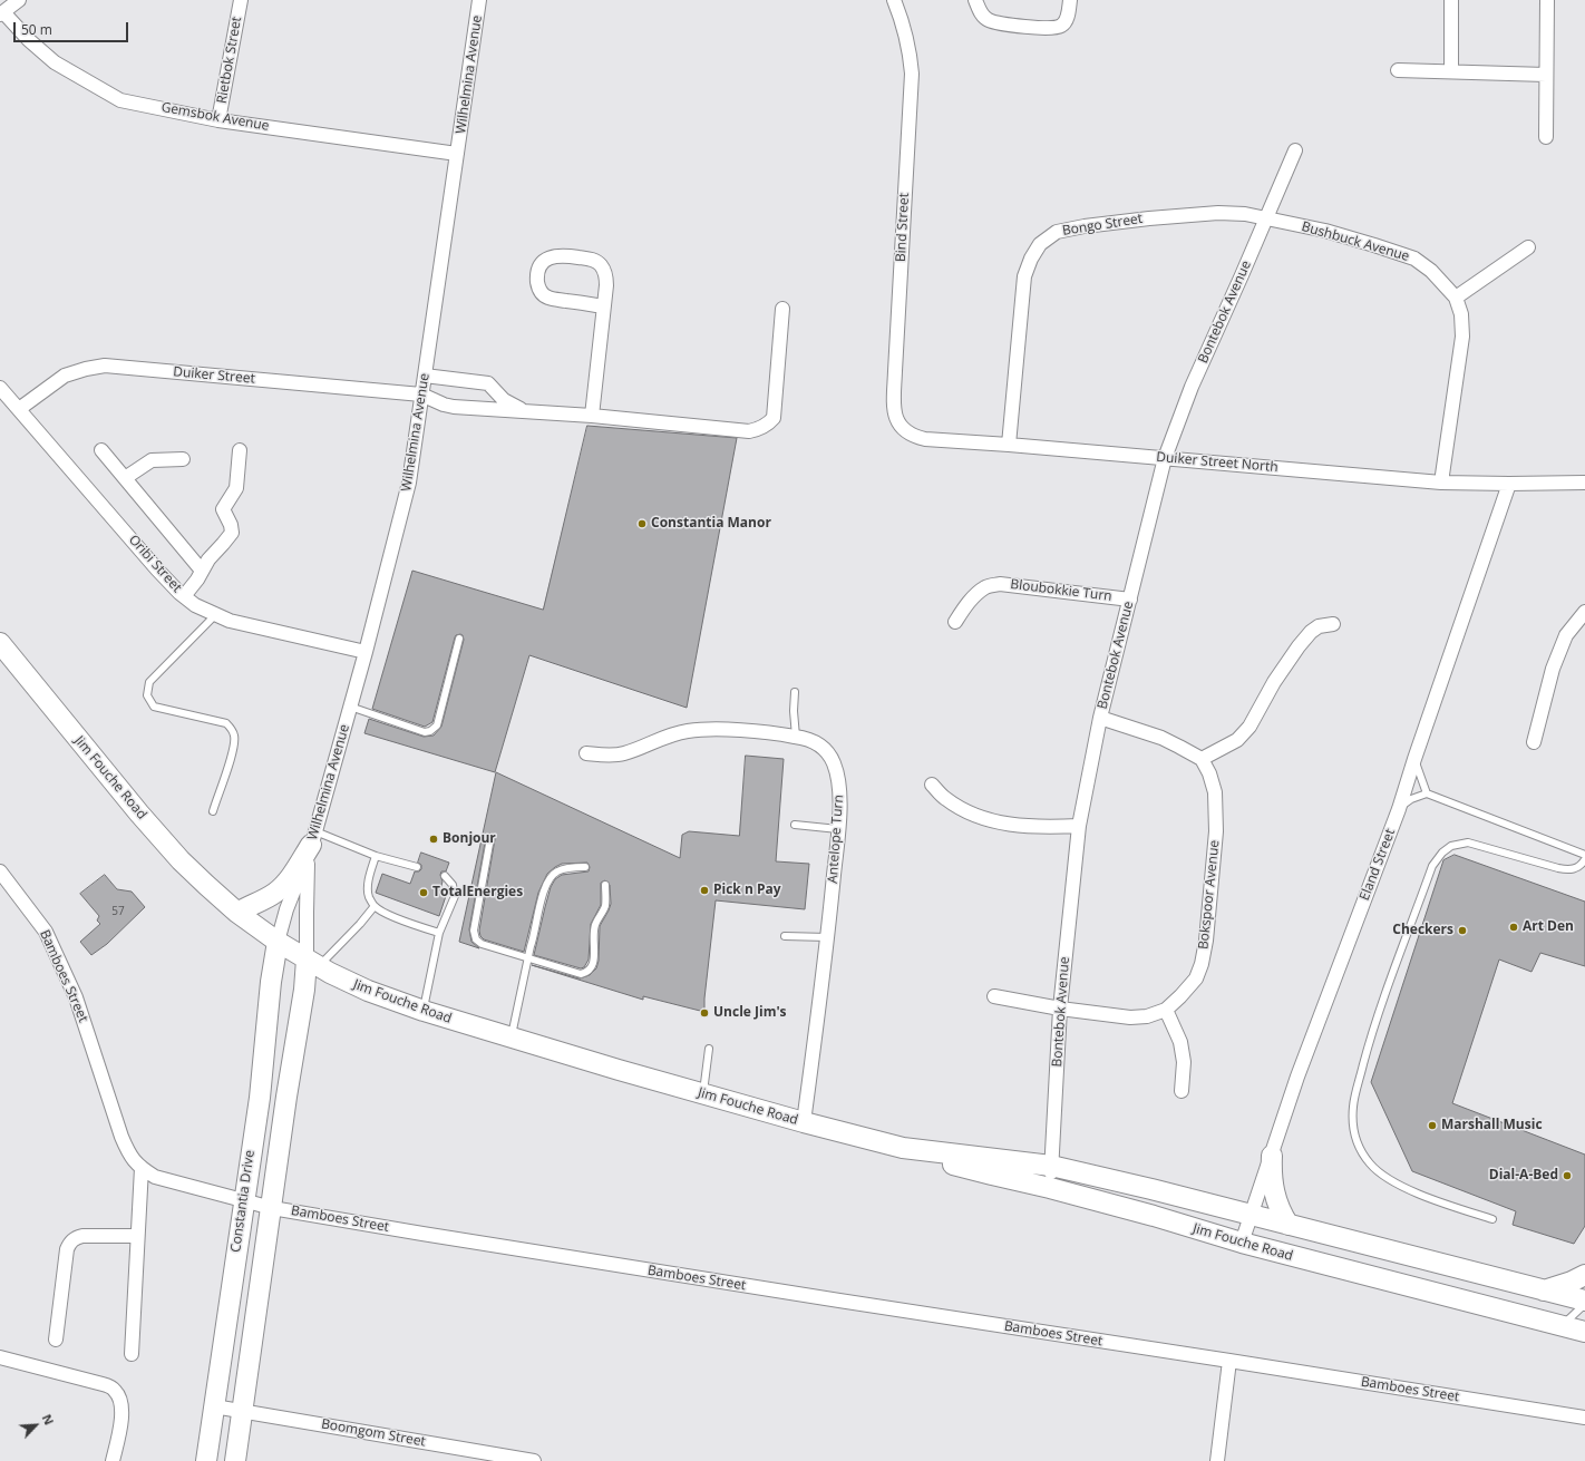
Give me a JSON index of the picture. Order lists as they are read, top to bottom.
{
  "streets": {
    "street": [
      "Rietbok Street",
      "Wilhelmina Avenue",
      "Gemsbok Avenue",
      "Bongo Street",
      "Bind Street",
      "Bushbuck Avenue",
      "Bontebok Avenue",
      "Duiker Street",
      "Duiker Street North",
      "Oribi Street",
      "Bloubokkie Turn",
      "Jim Fouche Road",
      "Antelope Turn",
      "Eland Street",
      "Bokspoor Avenue",
      "Bamboes Street",
      "Constantia Drive",
      "Boomgom Street"
    ]
  },
  "crossings": [
    ["Rietbok Street", "Gemsbok Avenue"],
    ["Wilhelmina Avenue", "Gemsbok Avenue"],
    ["Wilhelmina Avenue", "Duiker Street"],
    ["Wilhelmina Avenue", "Oribi Street"],
    ["Wilhelmina Avenue", "Jim Fouche Road"],
    ["Wilhelmina Avenue", "Constantia Drive"],
    ["Bongo Street", "Bushbuck Avenue"],
    ["Bongo Street", "Bontebok Avenue"],
    ["Bongo Street", "Duiker Street North"],
    ["Bind Street", "Duiker Street North"],
    ["Bushbuck Avenue", "Bontebok Avenue"],
    ["Bushbuck Avenue", "Duiker Street North"],
    ["Bontebok Avenue", "Duiker Street North"],
    ["Bontebok Avenue", "Bloubokkie Turn"],
    ["Bontebok Avenue", "Jim Fouche Road"],
    ["Bontebok Avenue", "Bokspoor Avenue"],
    ["Duiker Street", "Oribi Street"],
    ["Duiker Street North", "Eland Street"],
    ["Jim Fouche Road", "Antelope Turn"],
    ["Jim Fouche Road", "Eland Street"],
    ["Jim Fouche Road", "Constantia Drive"],
    ["Bamboes Street", "Constantia Drive"],
    ["Constantia Drive", "Boomgom Street"]
  ],
  "places": [
    "Constantia Manor",
    "Bonjour",
    "Pick n Pay",
    "TotalEnergies",
    "Art Den",
    "Checkers",
    "Uncle Jim's",
    "Marshall Music",
    "Dial-A-Bed"
  ],
  "house_numbers": ["57"],
  "scale_bar": "50 m",
  "north": "top right"
}
